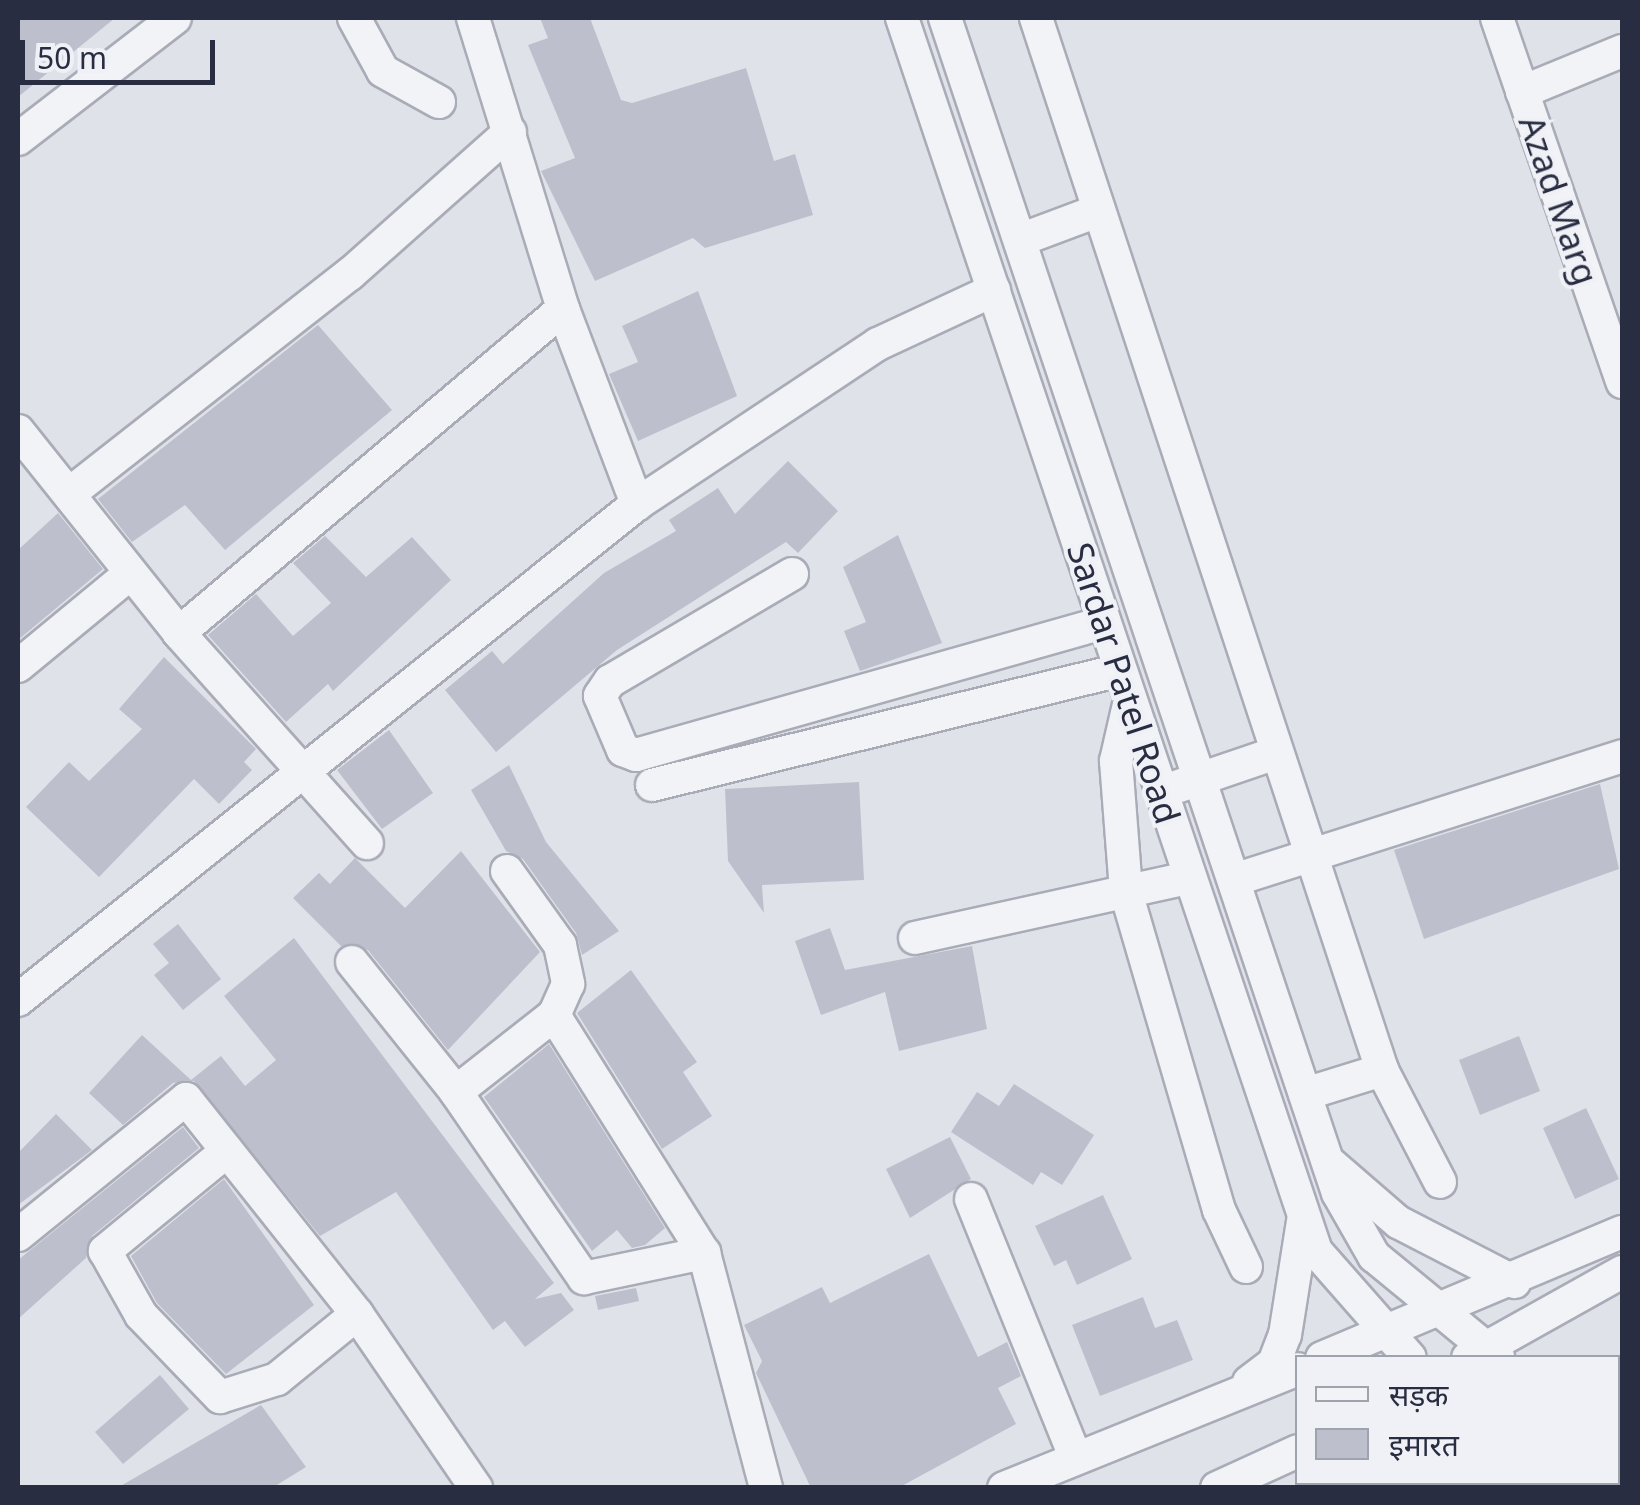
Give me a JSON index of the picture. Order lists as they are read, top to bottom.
{
  "streets": {
    "street": ["Azad Marg", "Sardar Patel Road"]
  },
  "legend": ["सड़क", "इमारत"],
  "scale_bar": "50 m"
}
